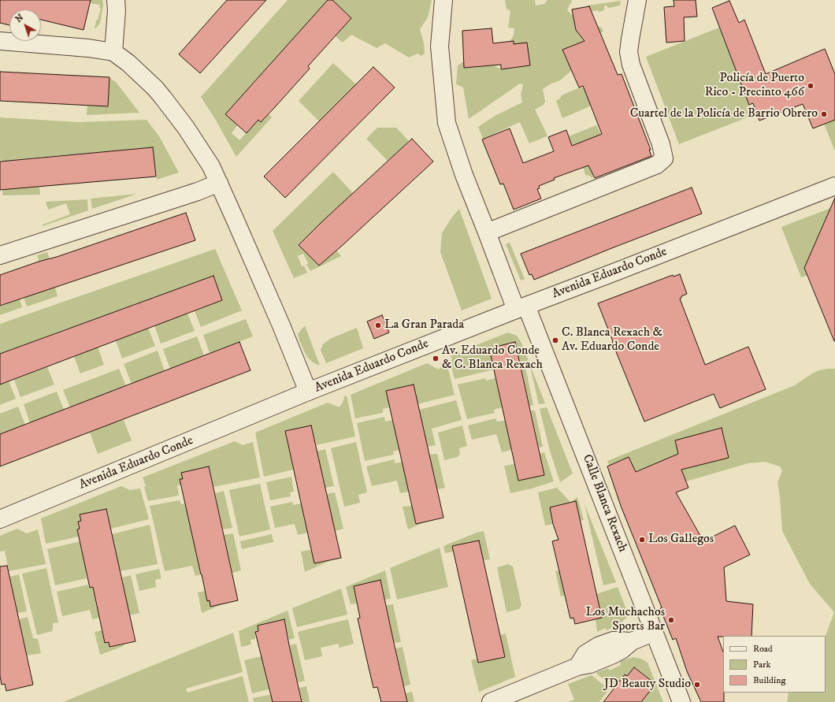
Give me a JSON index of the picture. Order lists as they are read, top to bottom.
{
  "streets": {
    "street": ["Avenida Eduardo Conde", "Calle Blanca Rexach"]
  },
  "crossings": [
    ["Avenida Eduardo Conde", "Calle Blanca Rexach"]
  ],
  "places": [
    "Policía de Puerto Rico - Precinto 466",
    "Cuartel de la Policía de Barrio Obrero",
    "La Gran Parada",
    "C. Blanca Rexach & Av. Eduardo Conde",
    "Av. Eduardo Conde & C. Blanca Rexach",
    "Los Gallegos",
    "Los Muchachos Sports Bar",
    "JD Beauty Studio"
  ],
  "legend": ["Road", "Park", "Building"],
  "north": "top left"
}
